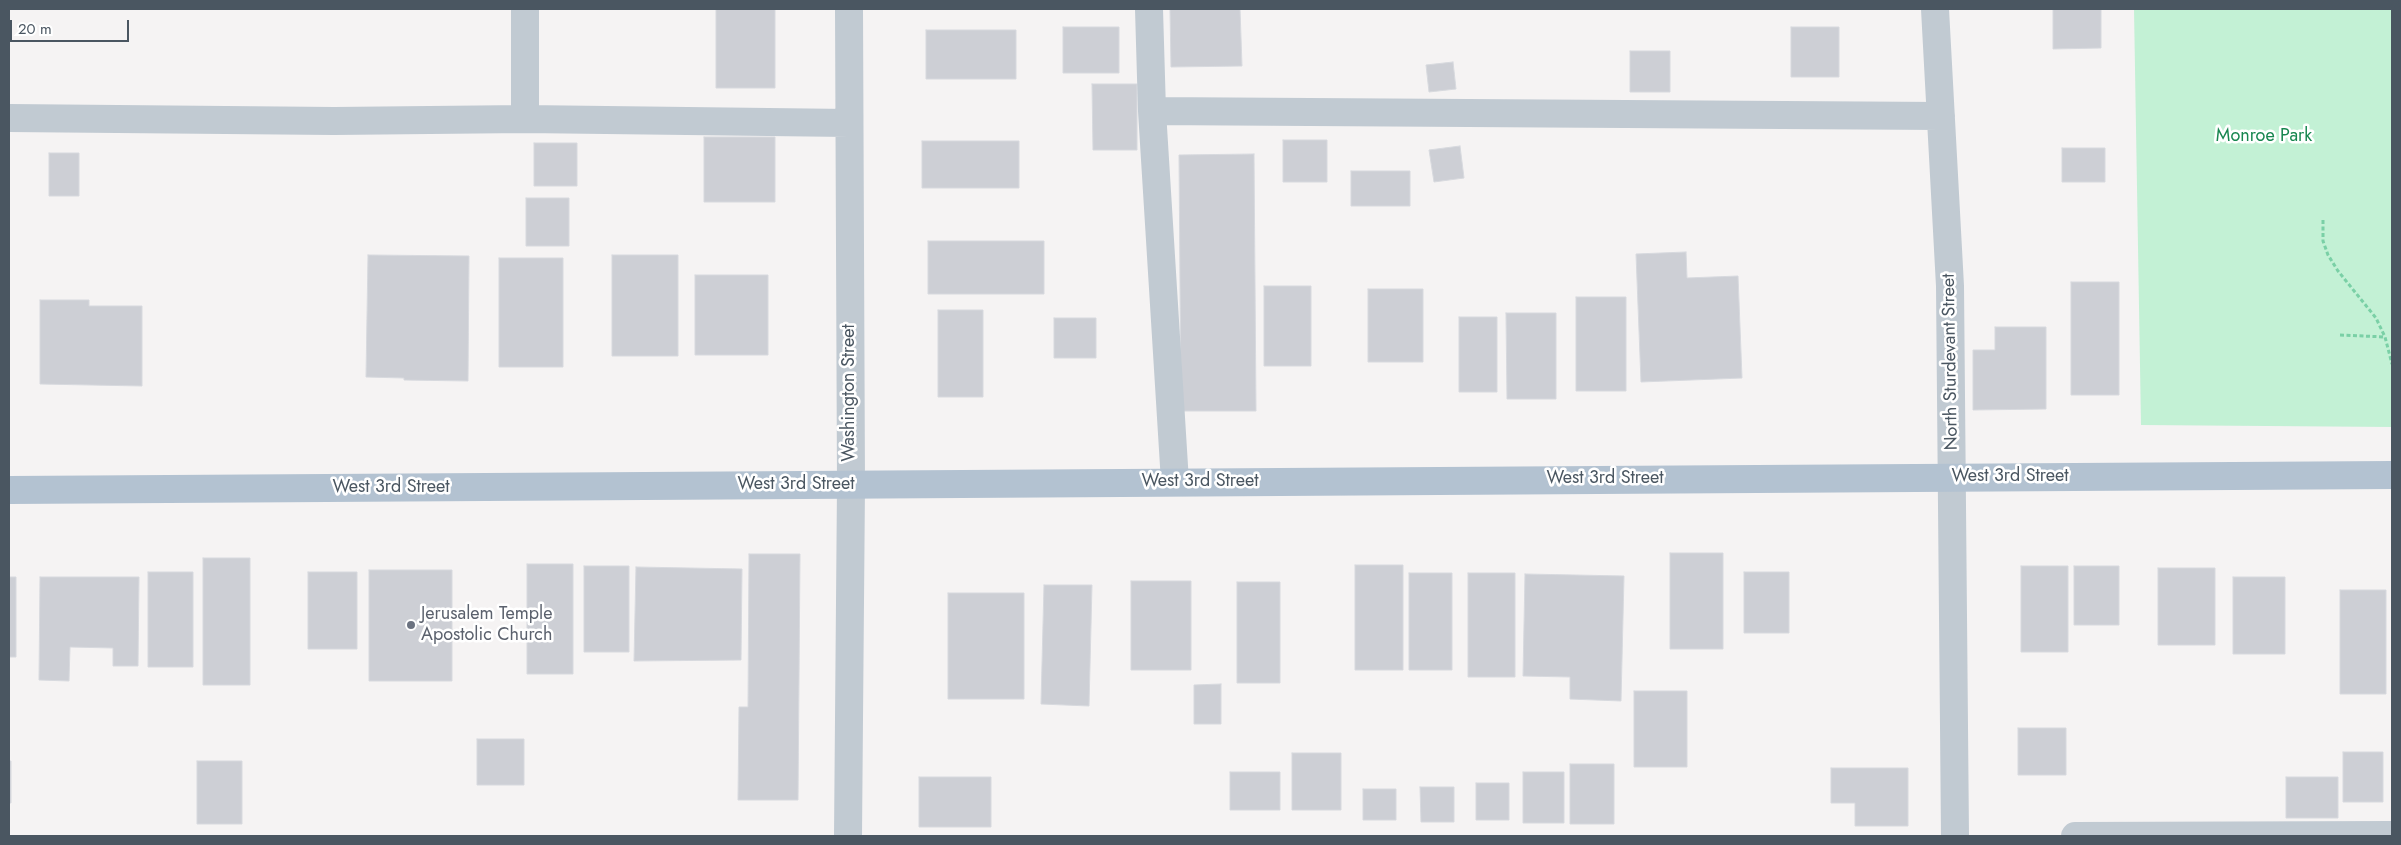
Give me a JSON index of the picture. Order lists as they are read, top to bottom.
{
  "streets": {
    "main road": ["West 3rd Street"],
    "street": ["North Sturdevant Street", "Washington Street"]
  },
  "crossings": [
    ["North Sturdevant Street", "West 3rd Street"],
    ["Washington Street", "West 3rd Street"]
  ],
  "parks": ["Monroe Park"],
  "places": ["Jerusalem Temple Apostolic Church"],
  "scale_bar": "20 m"
}
